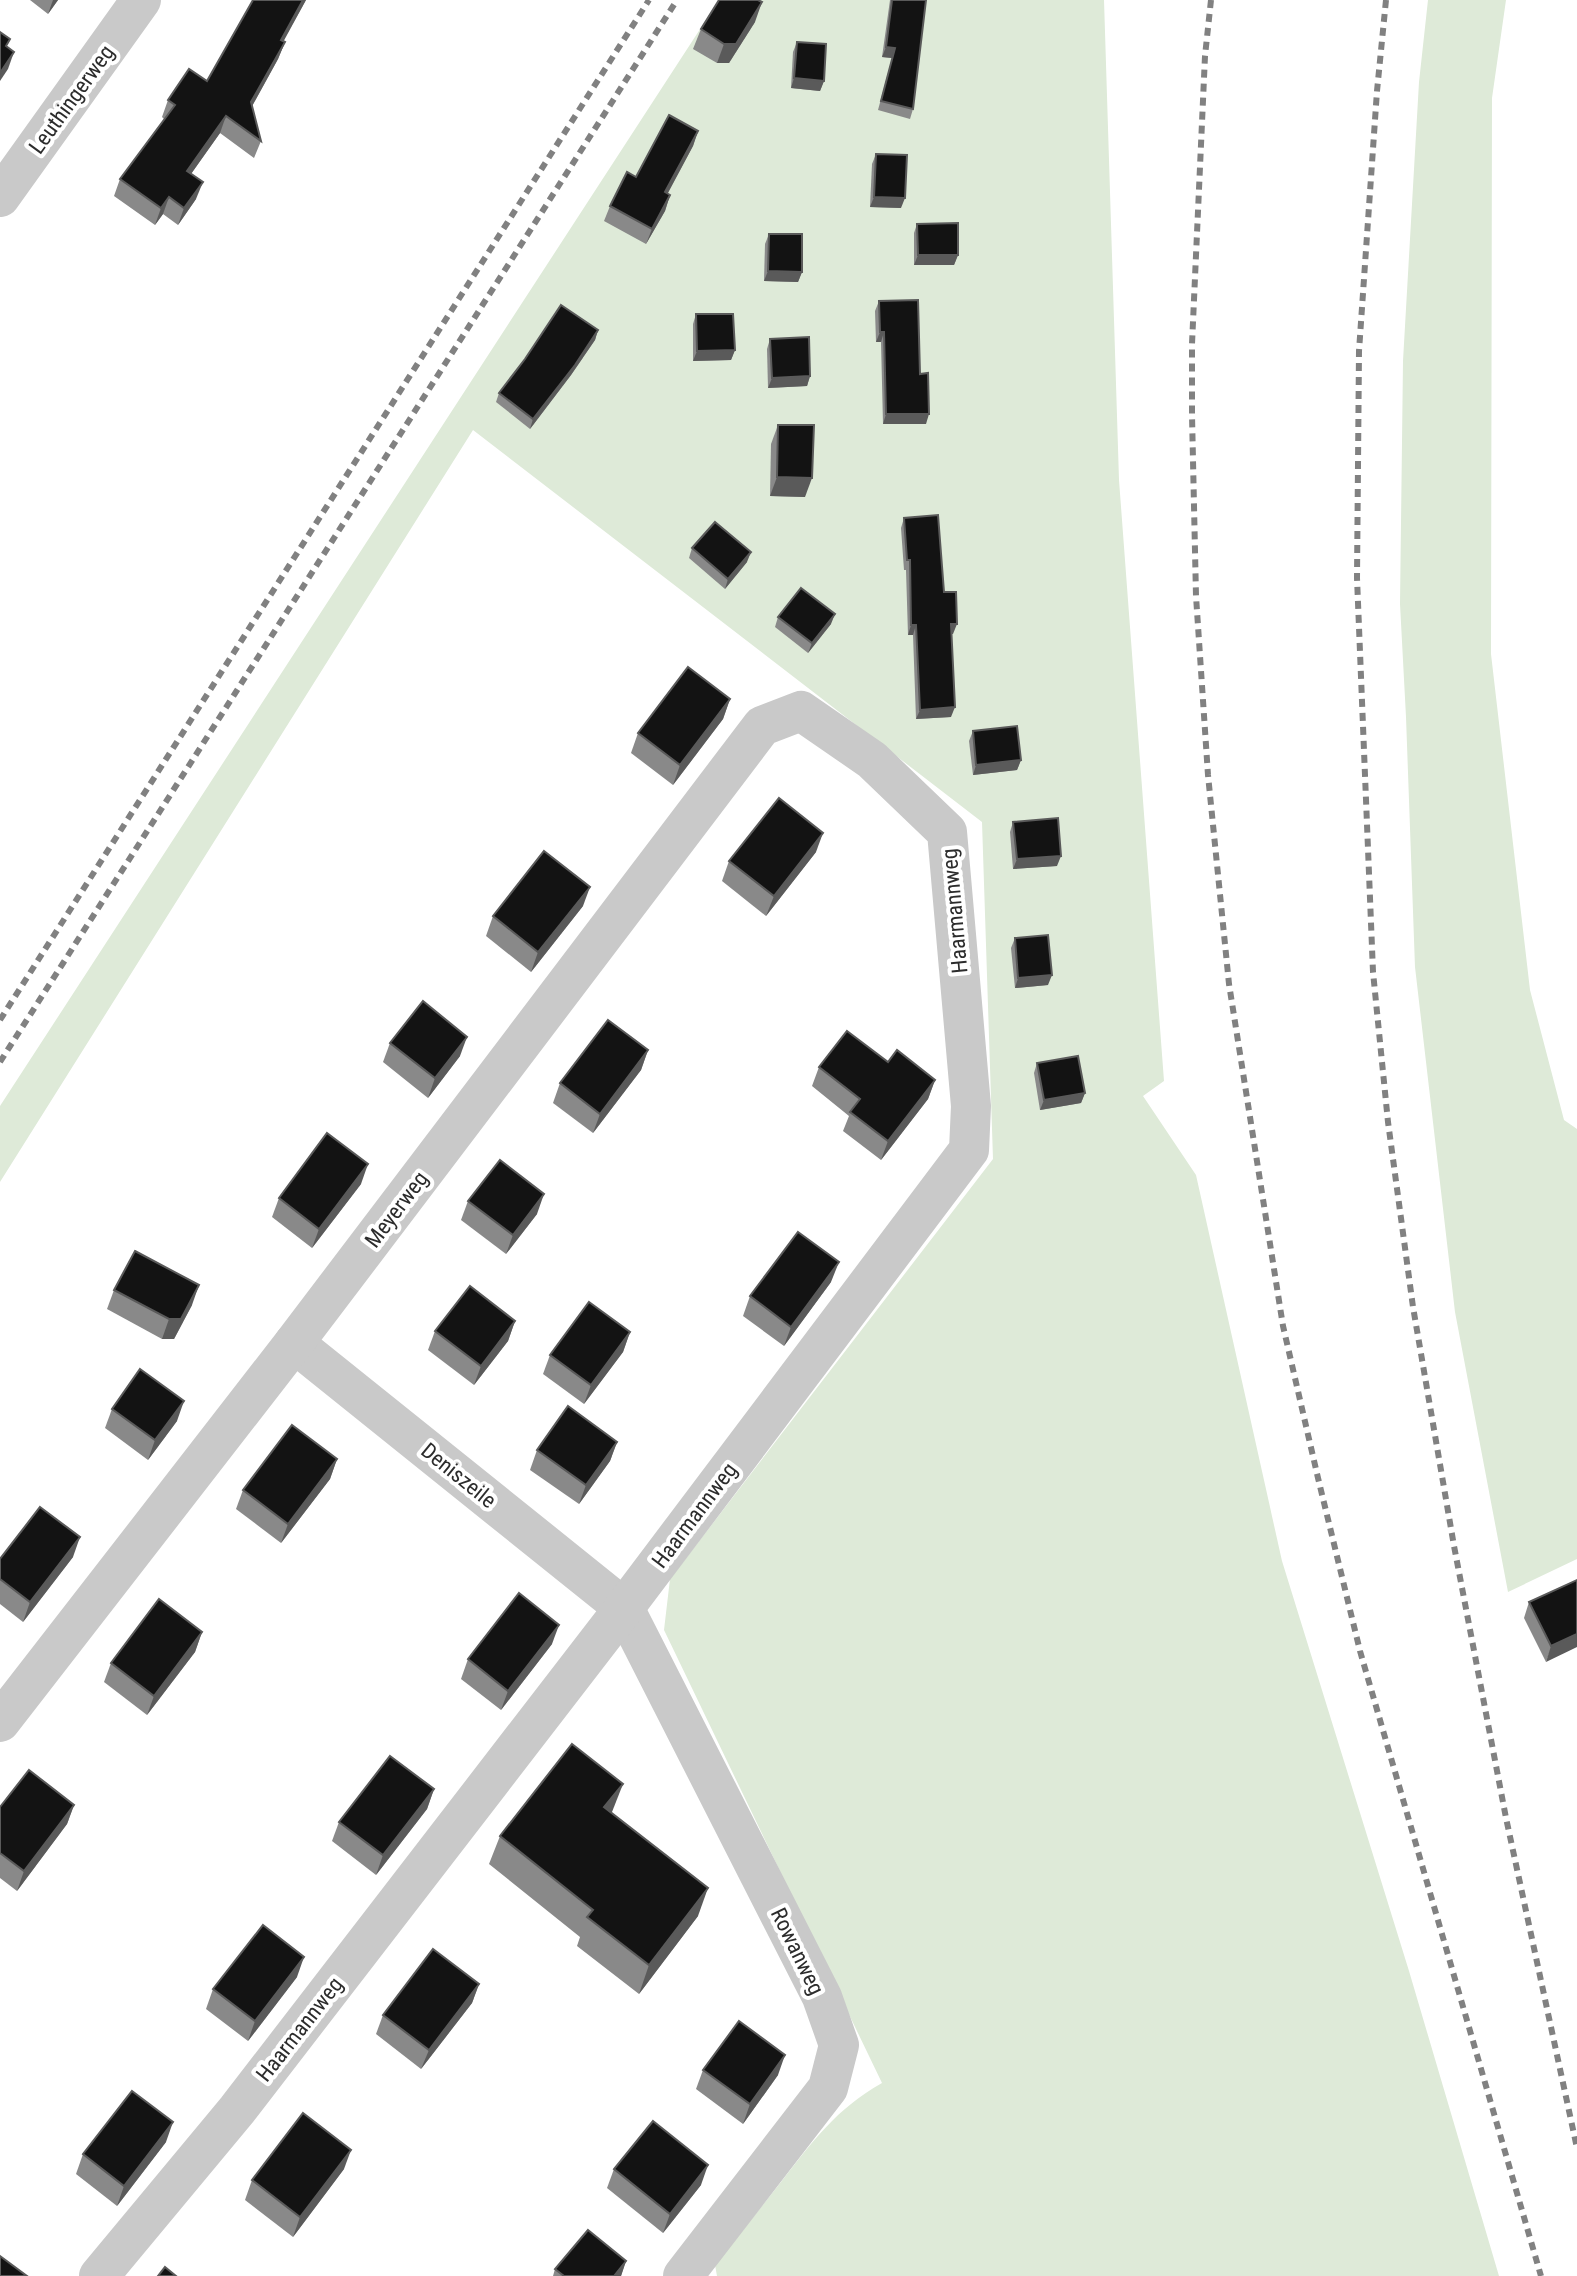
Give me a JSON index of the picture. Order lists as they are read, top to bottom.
{
  "streets": {
    "street": [
      "Leuthingerweg",
      "Haarmannweg",
      "Meyerweg",
      "Deniszeile",
      "Rowanweg"
    ]
  },
  "crossings": [
    ["Haarmannweg", "Meyerweg"],
    ["Haarmannweg", "Deniszeile"],
    ["Haarmannweg", "Rowanweg"],
    ["Meyerweg", "Deniszeile"],
    ["Deniszeile", "Rowanweg"]
  ]
}
